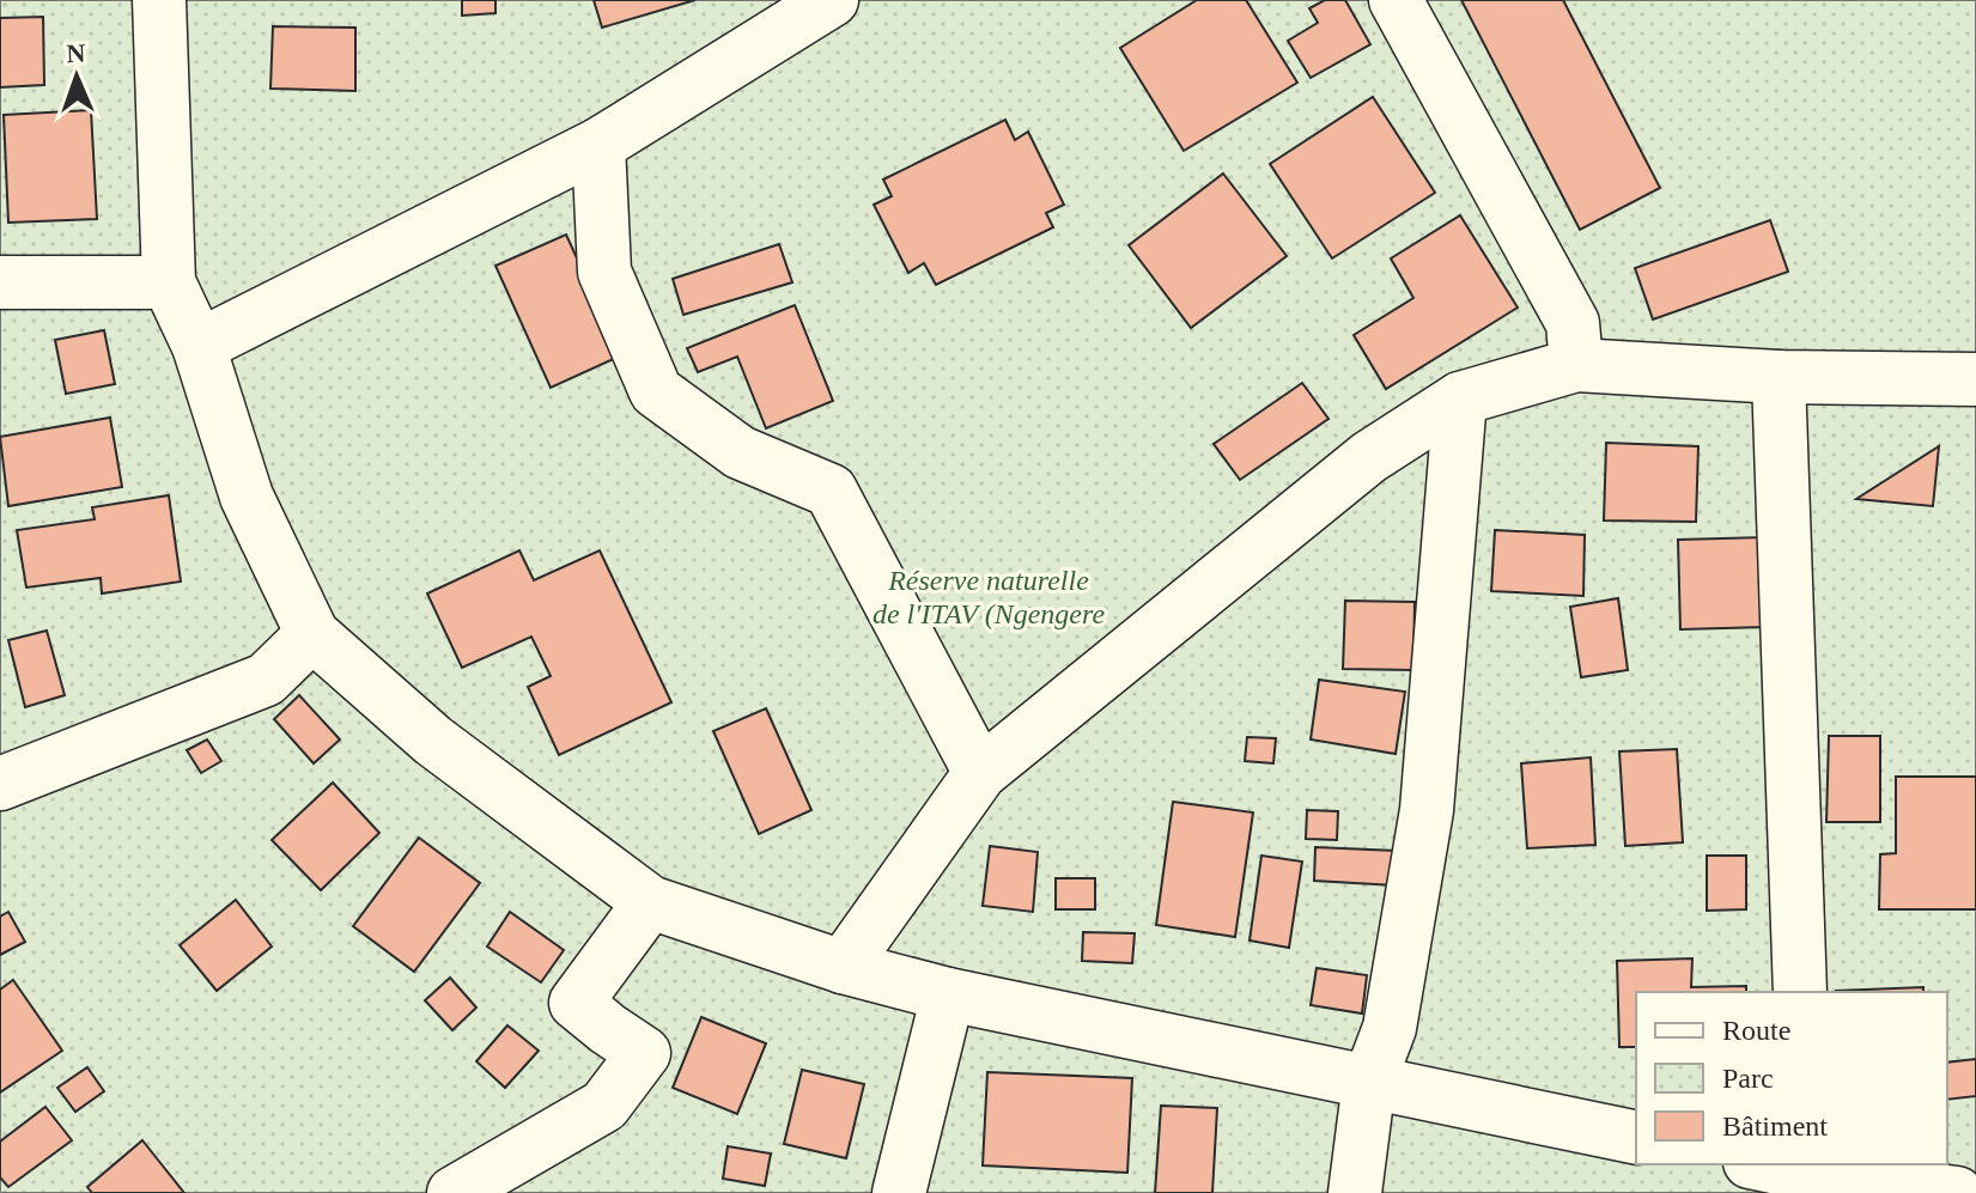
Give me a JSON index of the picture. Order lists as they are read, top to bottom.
{
  "parks": ["Réserve naturelle de l'ITAV (Ngengere"],
  "legend": ["Route", "Parc", "Bâtiment"],
  "north": "top"
}
